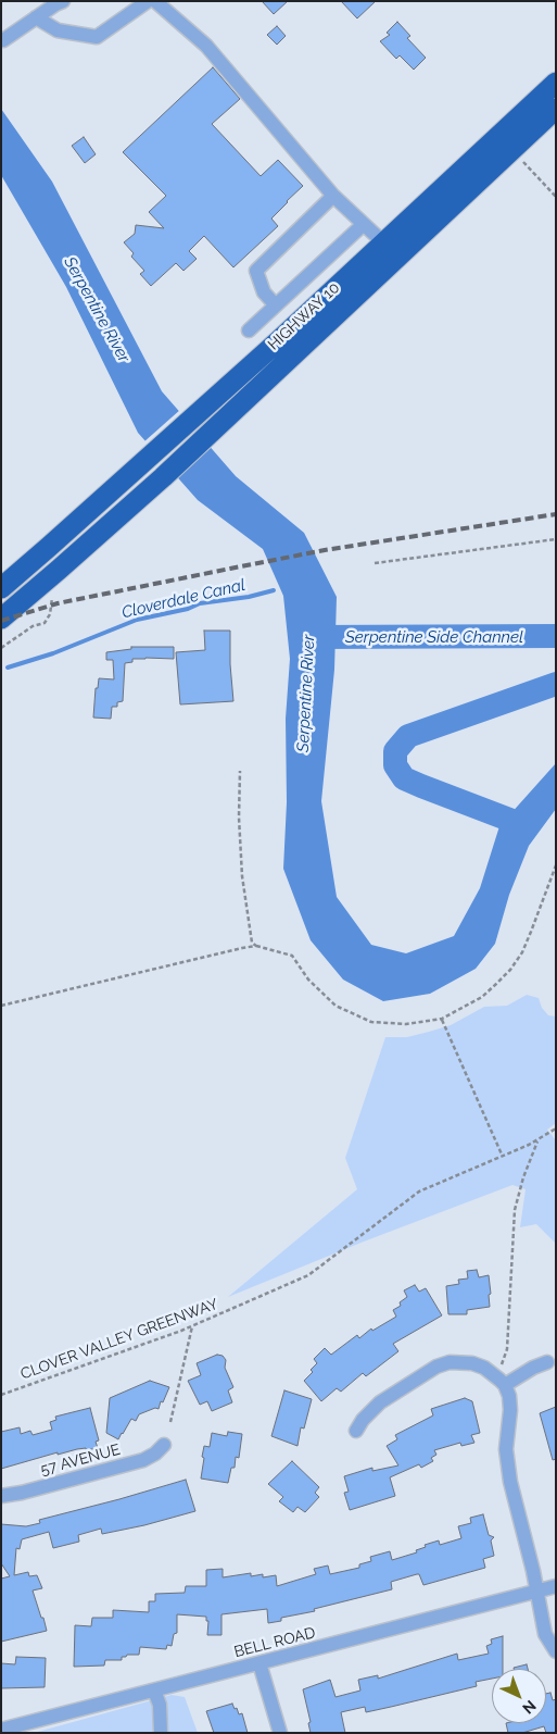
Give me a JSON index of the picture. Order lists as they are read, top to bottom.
{
  "streets": {
    "highway": ["HIGHWAY 10"],
    "street": ["57 AVENUE", "BELL ROAD"],
    "path": ["CLOVER VALLEY GREENWAY"]
  },
  "water": ["Serpentine River", "Cloverdale Canal", "Serpentine Side Channel"],
  "north": "bottom right"
}
